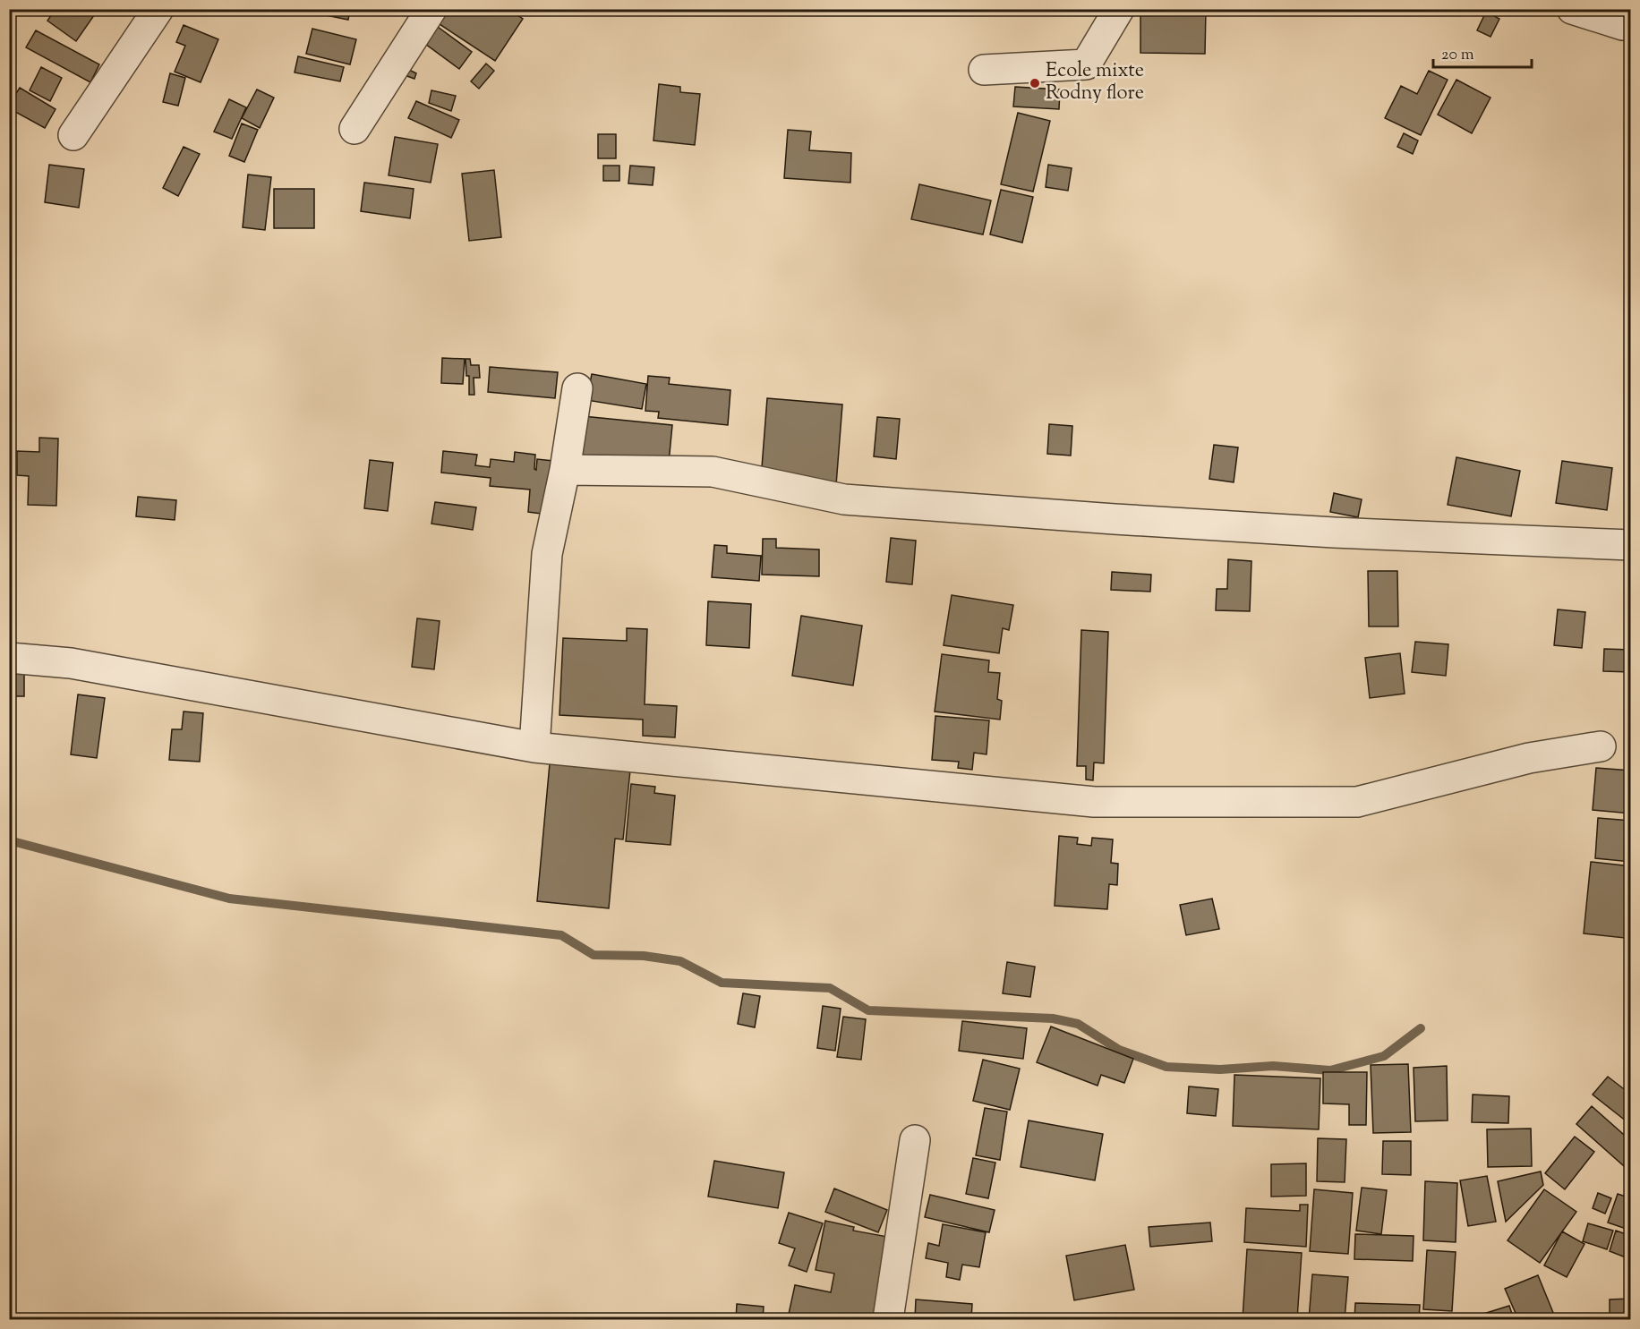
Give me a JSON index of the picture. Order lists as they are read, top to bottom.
{
  "places": ["Ecole mixte Rodny flore"],
  "scale_bar": "20 m"
}
